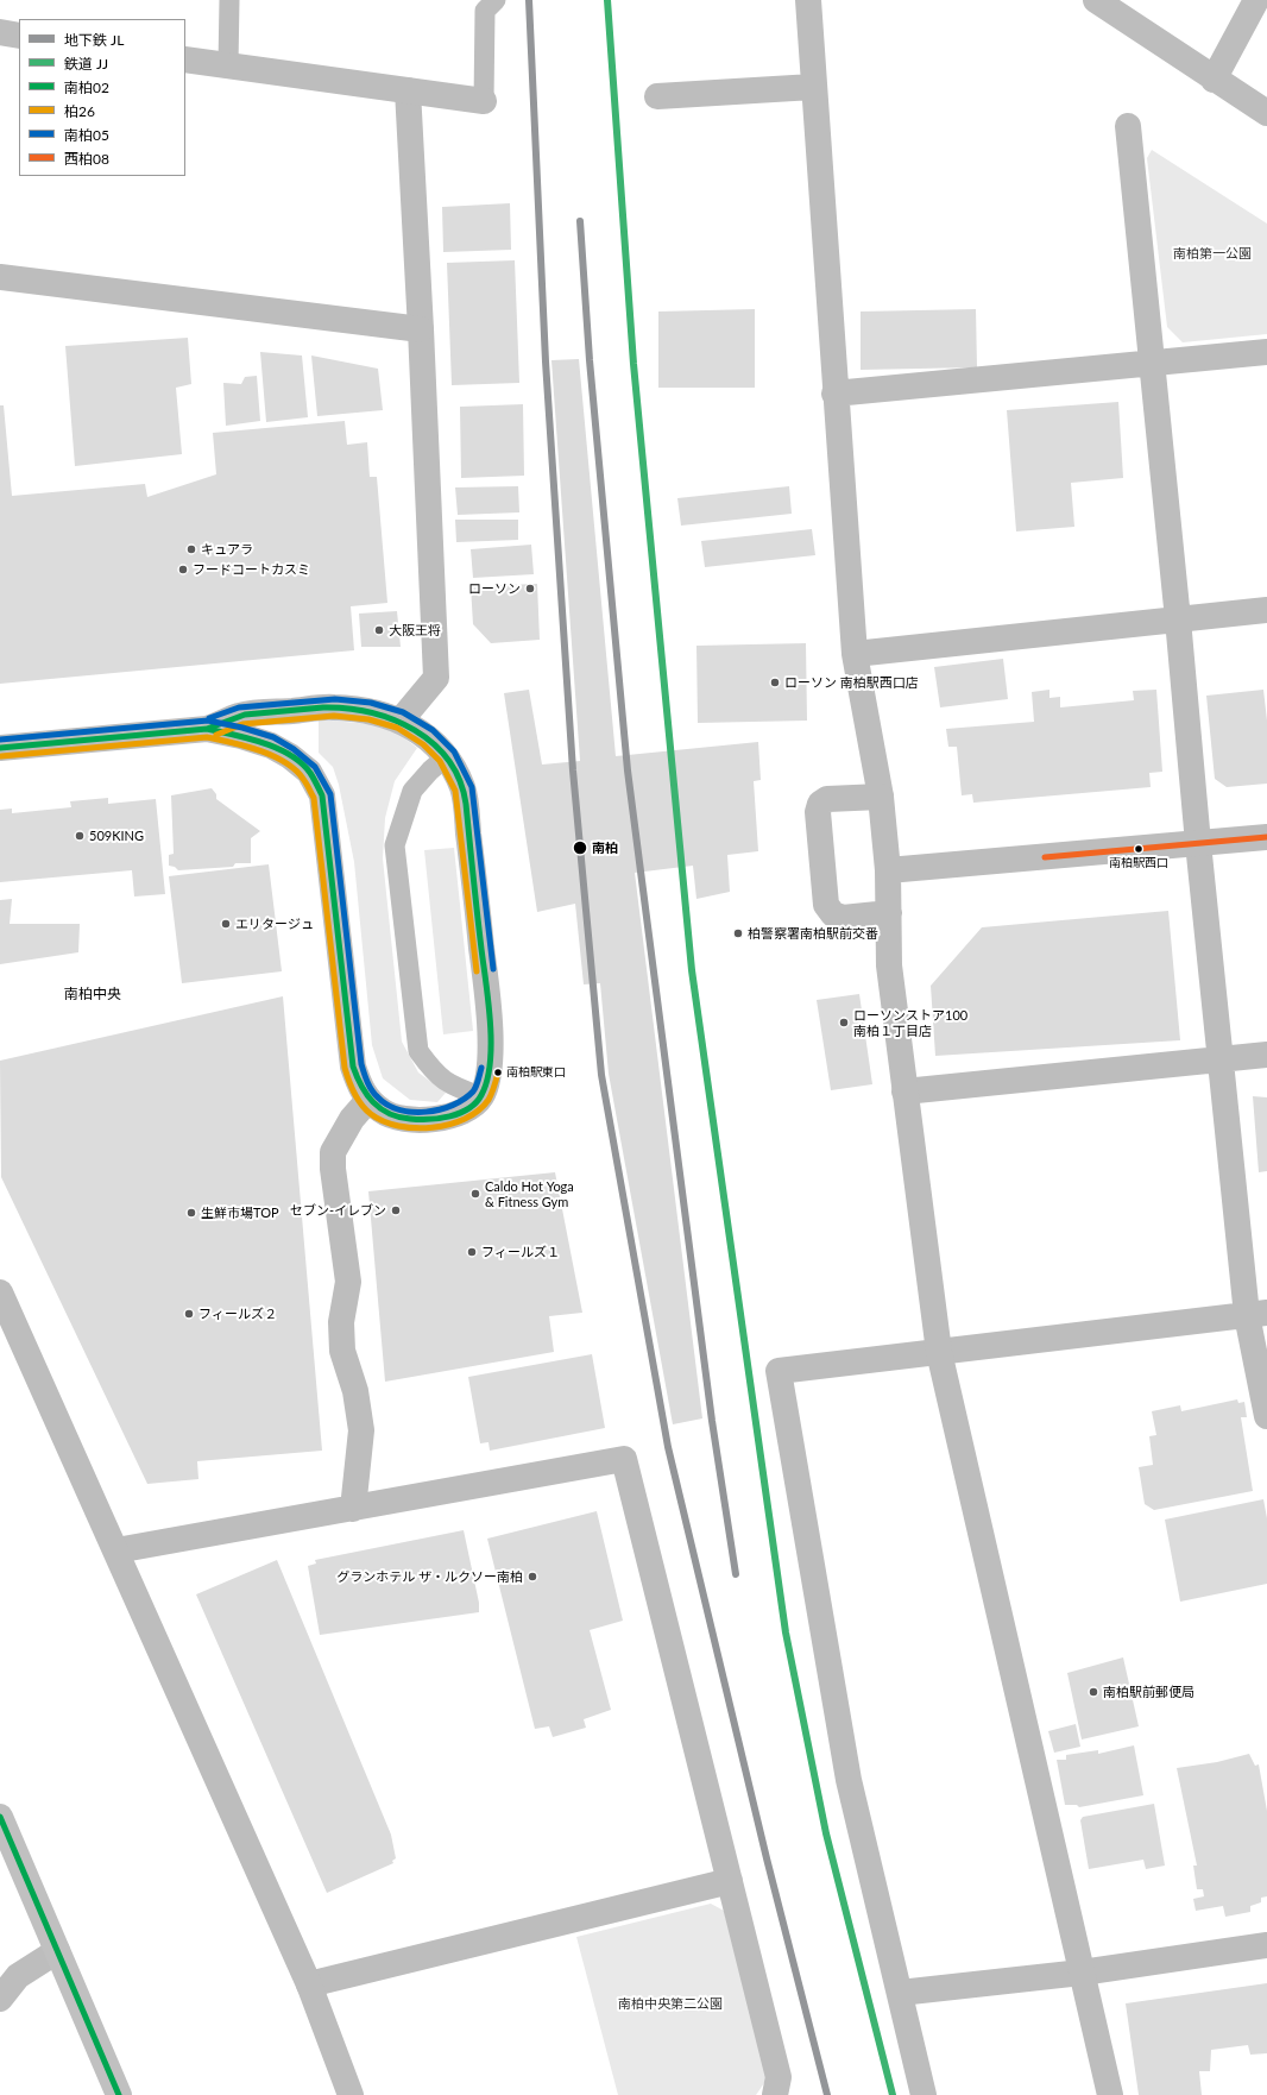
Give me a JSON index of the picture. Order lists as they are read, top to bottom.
{
  "districts": ["南柏中央"],
  "parks": ["南柏第一公園", "南柏中央第二公園"],
  "places": [
    "キュアラ",
    "フードコートカスミ",
    "ローソン",
    "大阪王将",
    "ローソン 南柏駅西口店",
    "509KING",
    "南柏",
    "南柏駅西口",
    "エリタージュ",
    "柏警察署南柏駅前交番",
    "ローソンストア100 南柏１丁目店",
    "南柏駅東口",
    "Caldo Hot Yoga & Fitness Gym",
    "セブン-イレブン",
    "生鮮市場TOP",
    "フィールズ１",
    "フィールズ２",
    "グランホテル ザ・ルクソー南柏",
    "南柏駅前郵便局"
  ],
  "lines": [
    "metro line JL",
    "rail line JJ",
    "transit line 南柏05",
    "transit line 南柏02",
    "transit line 柏26",
    "transit line 西柏08"
  ],
  "legend": [
    "地下鉄 JL",
    "鉄道 JJ",
    "南柏02",
    "柏26",
    "南柏05",
    "西柏08"
  ]
}
